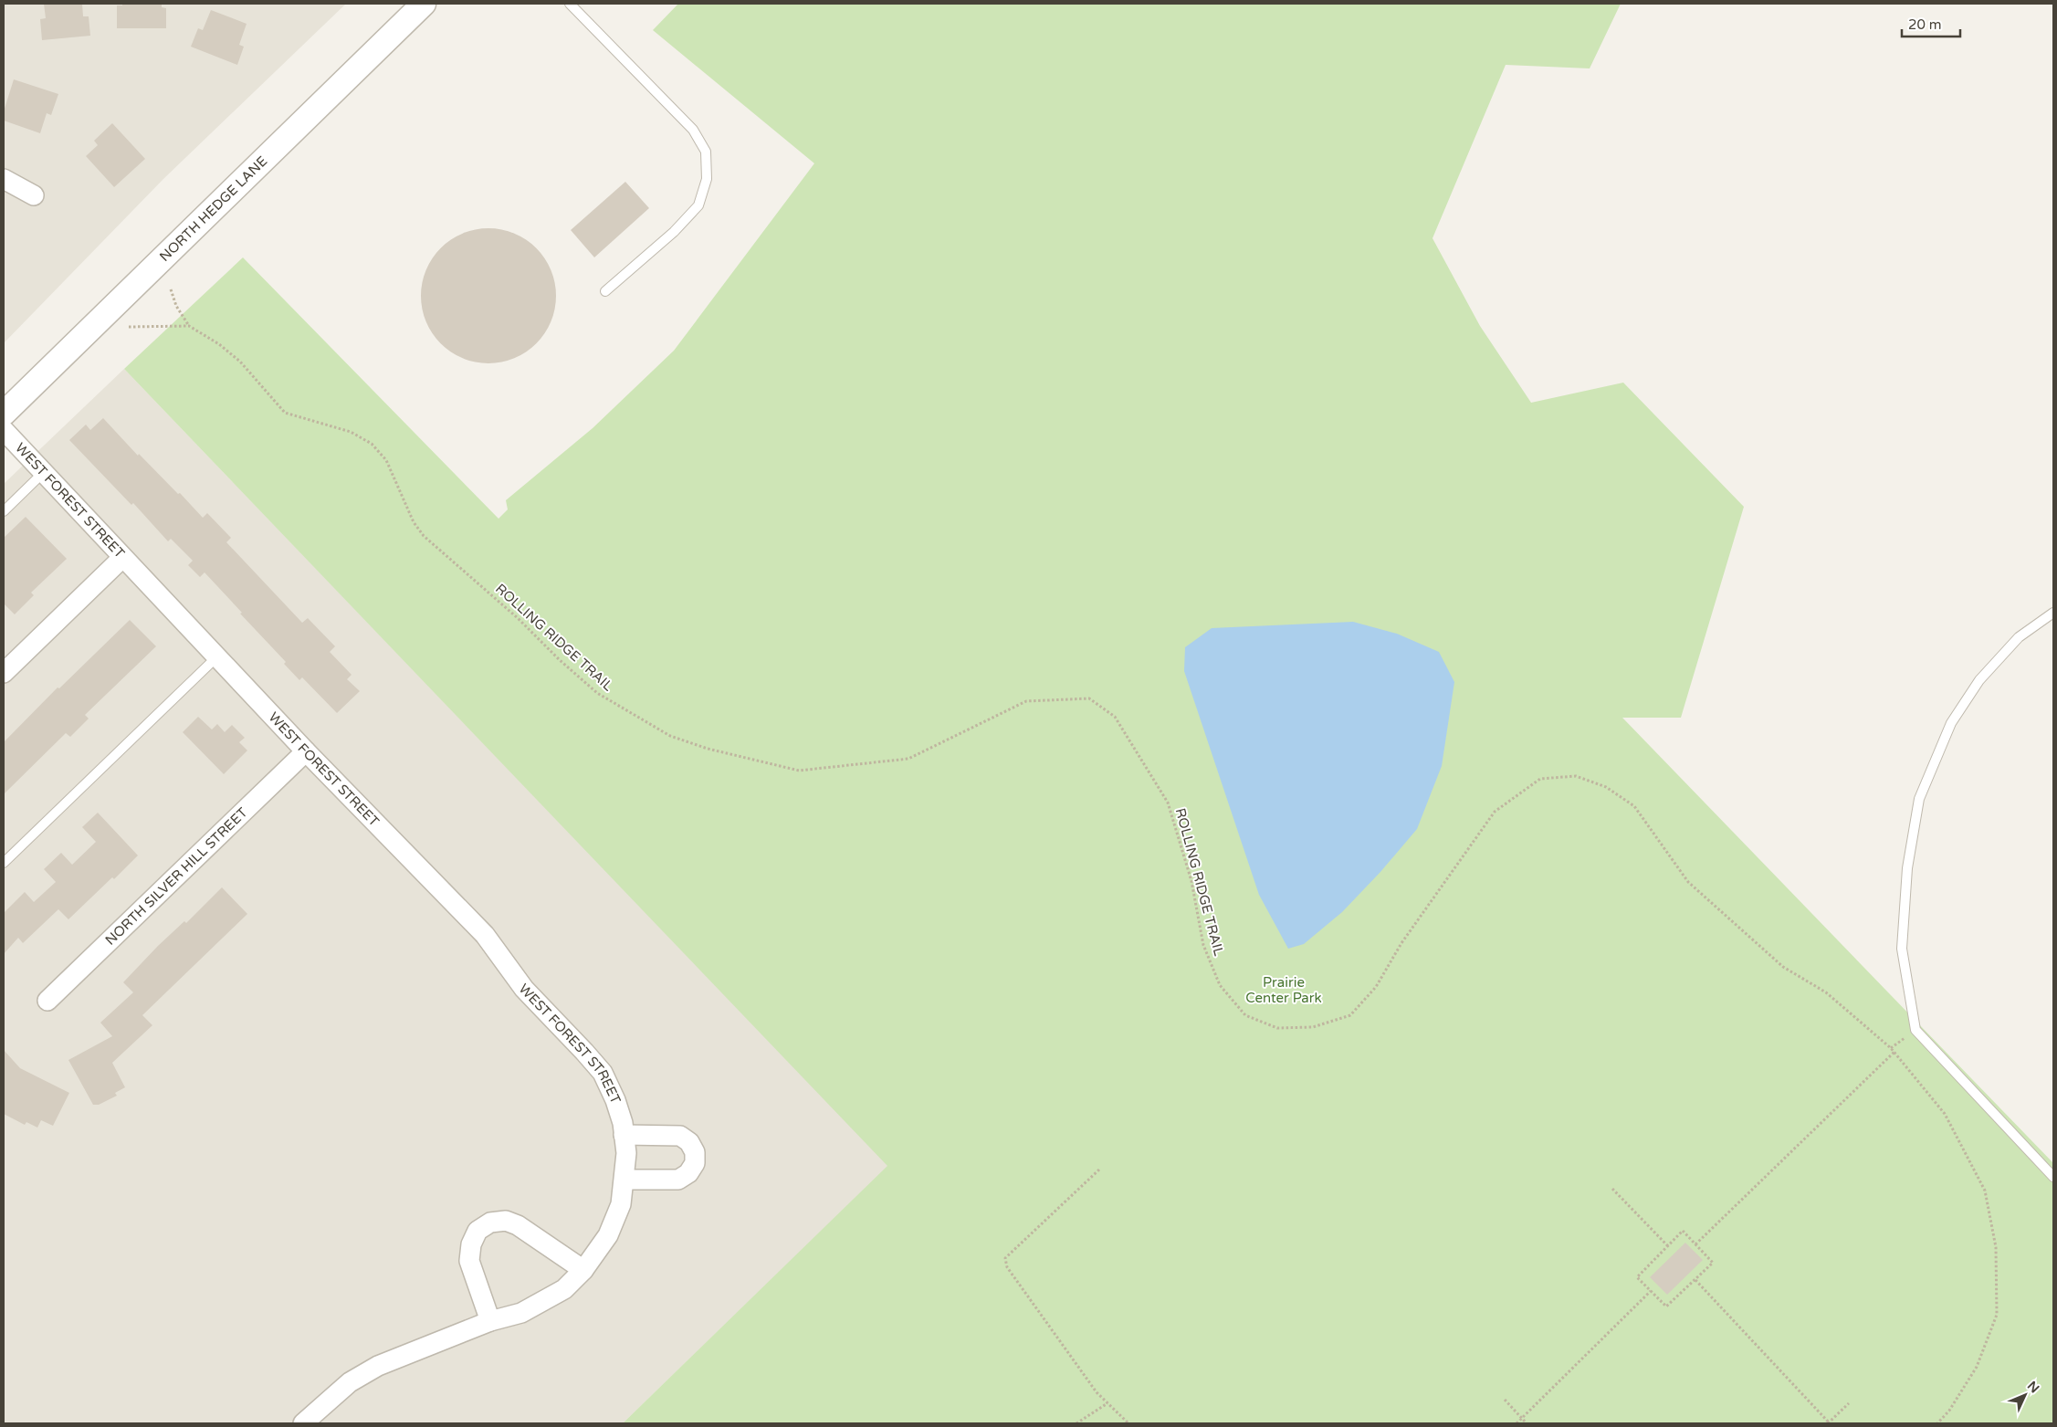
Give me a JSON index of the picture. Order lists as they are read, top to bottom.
{
  "streets": {
    "street": ["NORTH HEDGE LANE", "WEST FOREST STREET", "NORTH SILVER HILL STREET"],
    "path": ["ROLLING RIDGE TRAIL"]
  },
  "crossings": [
    ["WEST FOREST STREET", "NORTH SILVER HILL STREET"]
  ],
  "parks": ["Prairie Center Park"],
  "scale_bar": "20 m",
  "north": "top right"
}
